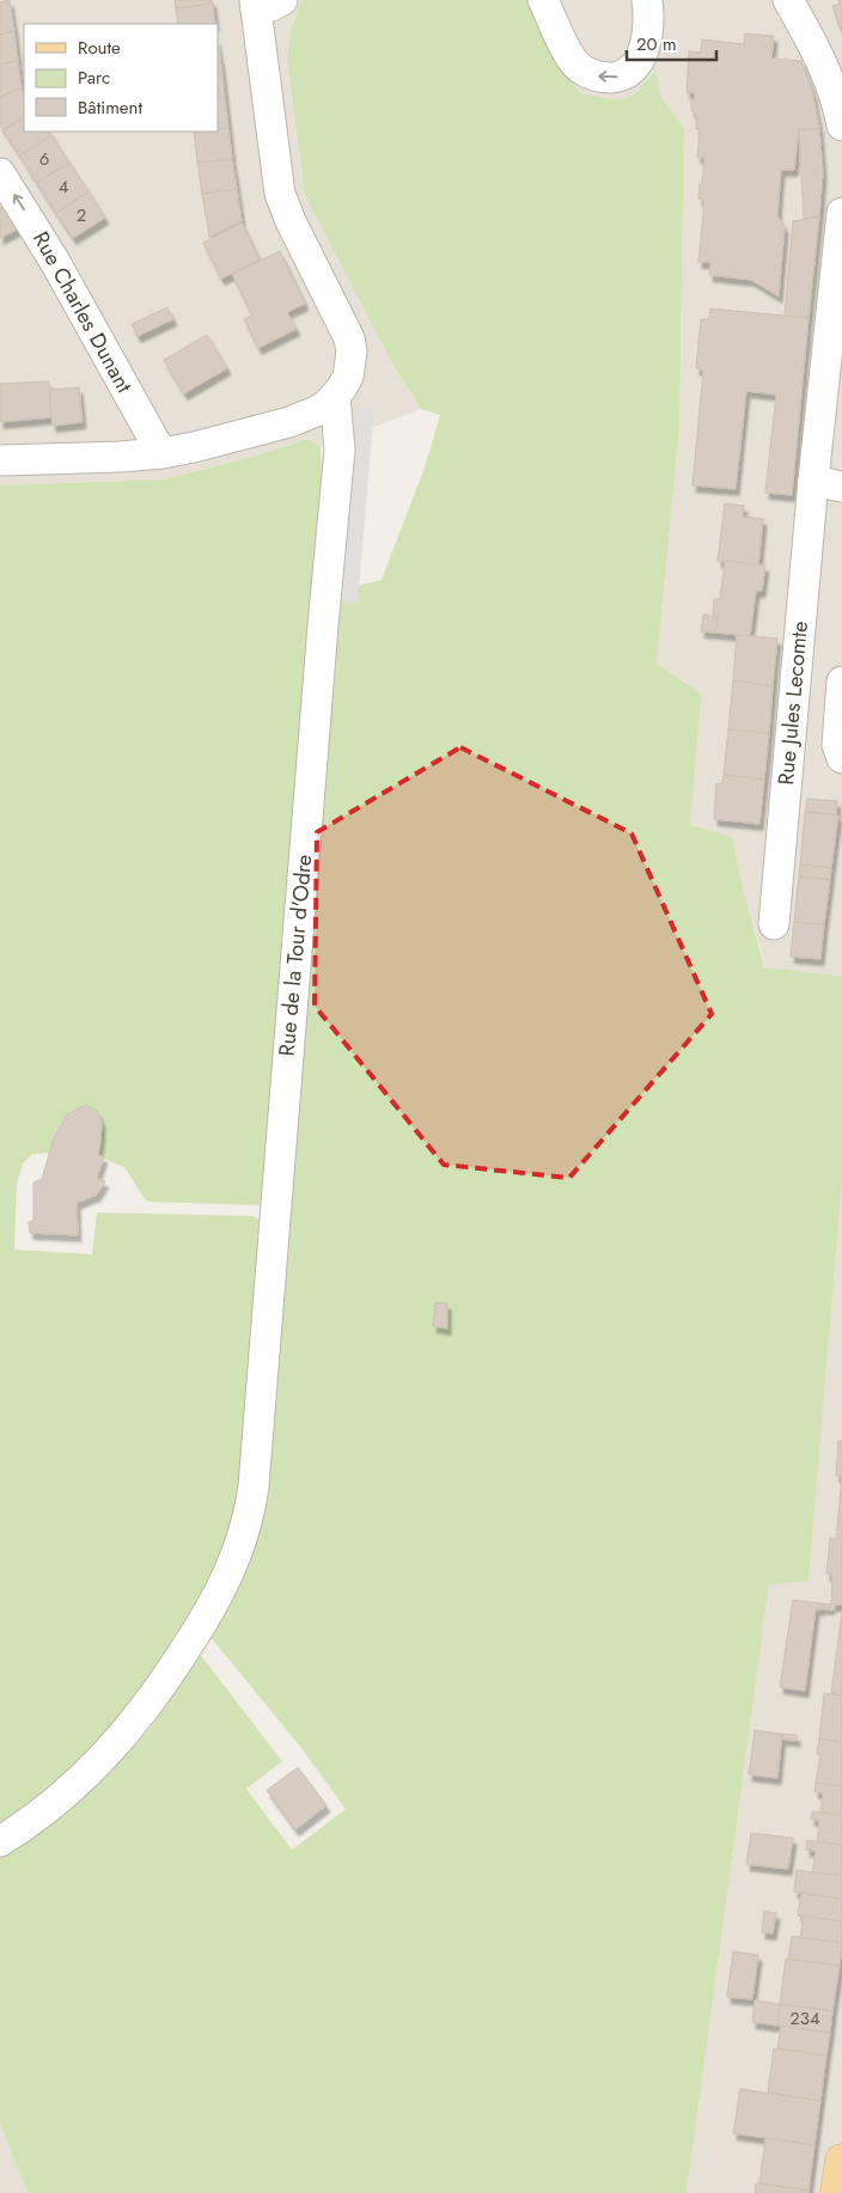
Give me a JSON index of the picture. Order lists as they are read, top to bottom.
{
  "streets": {
    "street": ["Rue Charles Dunant", "Rue Jules Lecomte", "Rue de la Tour d'Odre"]
  },
  "house_numbers": [
    "6",
    "4",
    "2",
    "234"
  ],
  "legend": ["Route", "Parc", "Bâtiment"],
  "scale_bar": "20 m"
}
